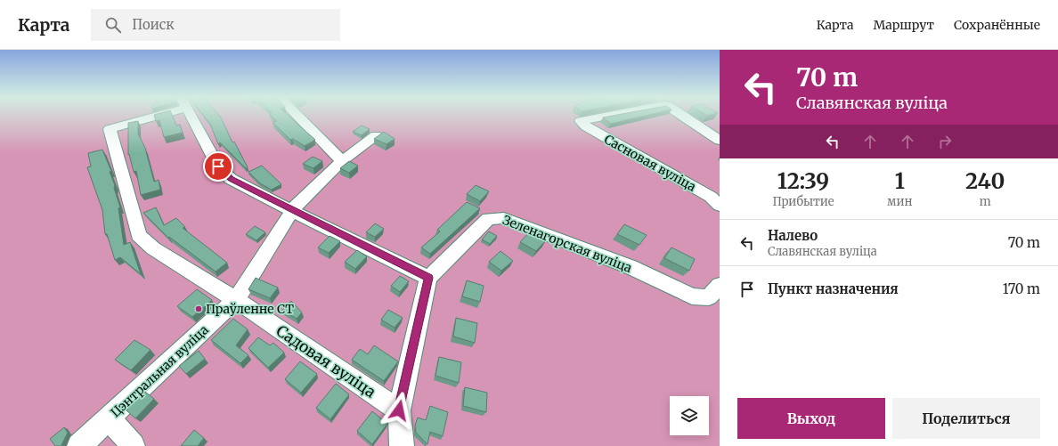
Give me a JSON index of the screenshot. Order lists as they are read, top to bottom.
{
  "streets": {
    "street": [
      "Сасновая вуліца",
      "Зеленагорская вуліца",
      "Садовая вуліца",
      "Цэнтральная вуліца"
    ]
  },
  "crossings": [
    ["Садовая вуліца", "Цэнтральная вуліца"]
  ],
  "places": ["Праўленне СТ"],
  "page": {
    "header": "Карта",
    "search": "Поиск",
    "nav": ["Карта", "Маршрут", "Сохранённые"],
    "turn": ["70 m", "Славянская вуліца"],
    "eta": [
      "12:39",
      "Прибытие",
      "1",
      "мин",
      "240",
      "m"
    ],
    "list": [
      {
        "name": "Налево",
        "note": "Славянская вуліца",
        "value": "70 m"
      },
      {
        "name": "Пункт назначения",
        "value": "170 m"
      }
    ],
    "buttons": ["Выход", "Поделиться"]
  }
}
